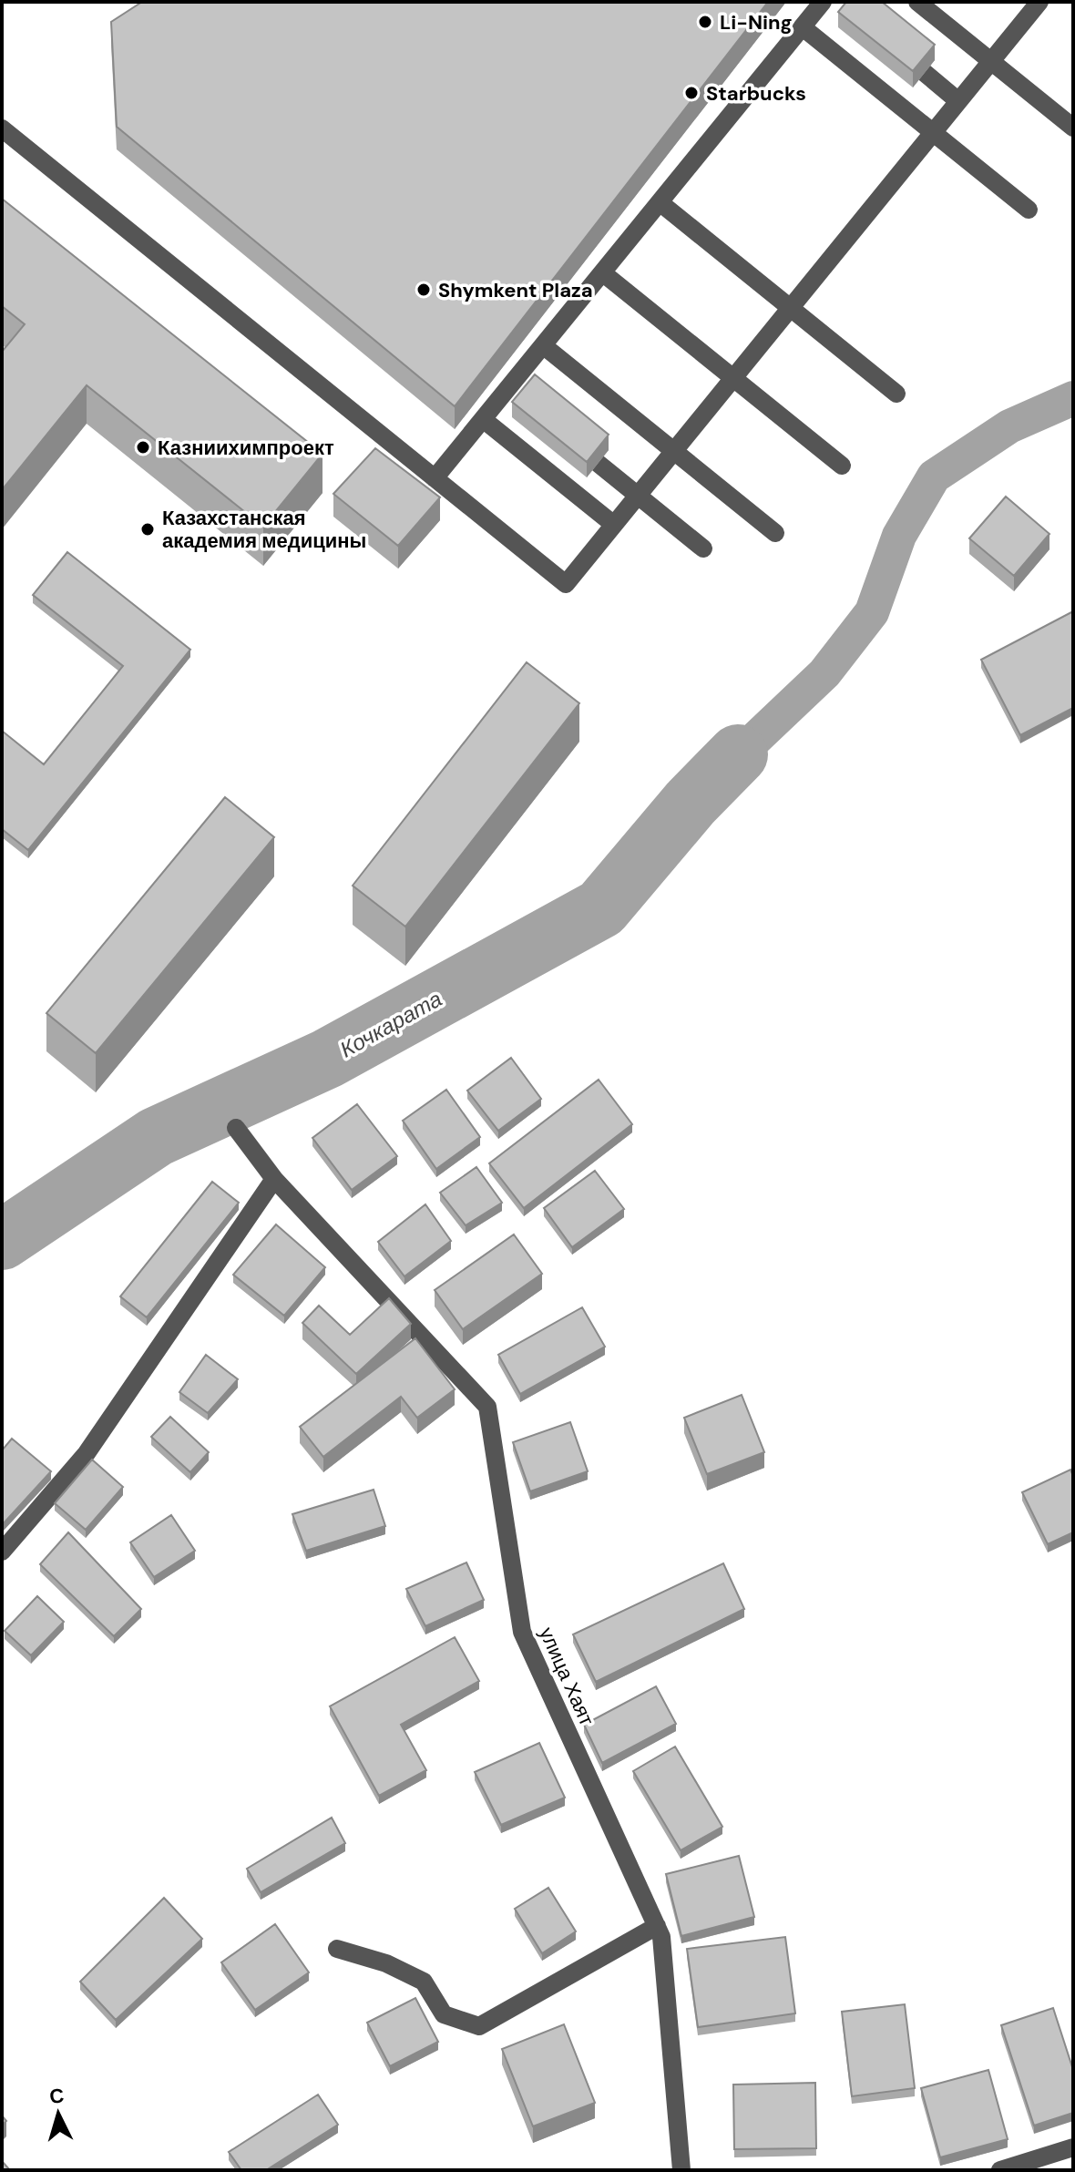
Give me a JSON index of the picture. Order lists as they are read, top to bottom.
{
  "streets": {
    "street": ["улица Хаят"]
  },
  "water": ["Кочкарата"],
  "places": [
    "Li-Ning",
    "Starbucks",
    "Shymkent Plaza",
    "Казниихимпроект",
    "Казахстанская академия медицины"
  ],
  "north": "top"
}
